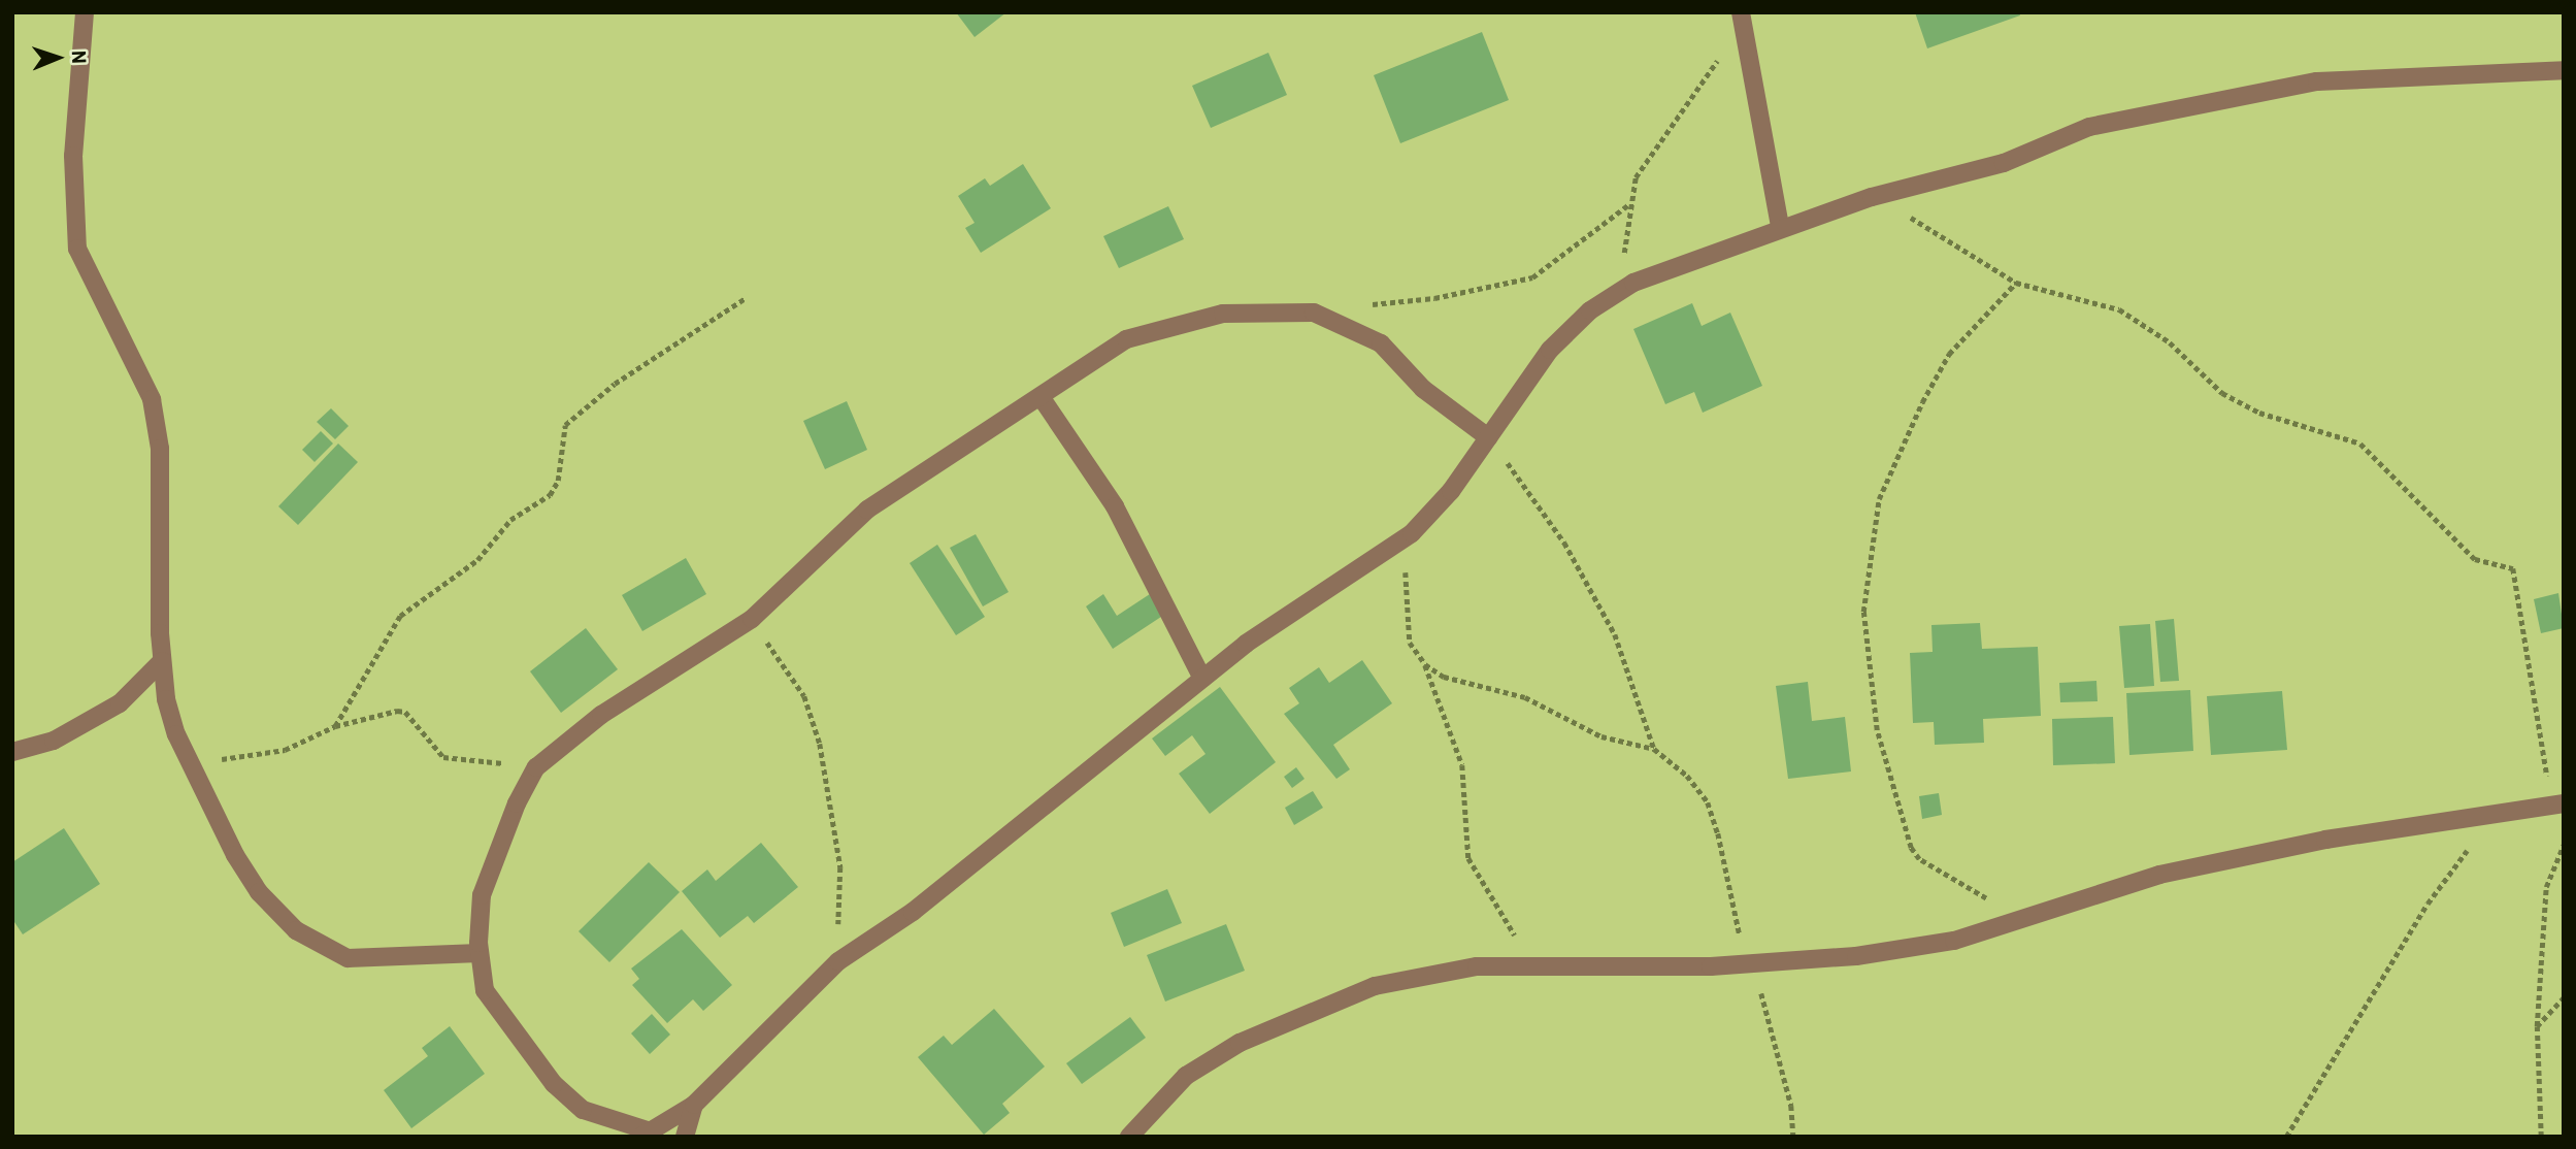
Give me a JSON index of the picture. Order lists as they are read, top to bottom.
{
  "north": "right"
}
